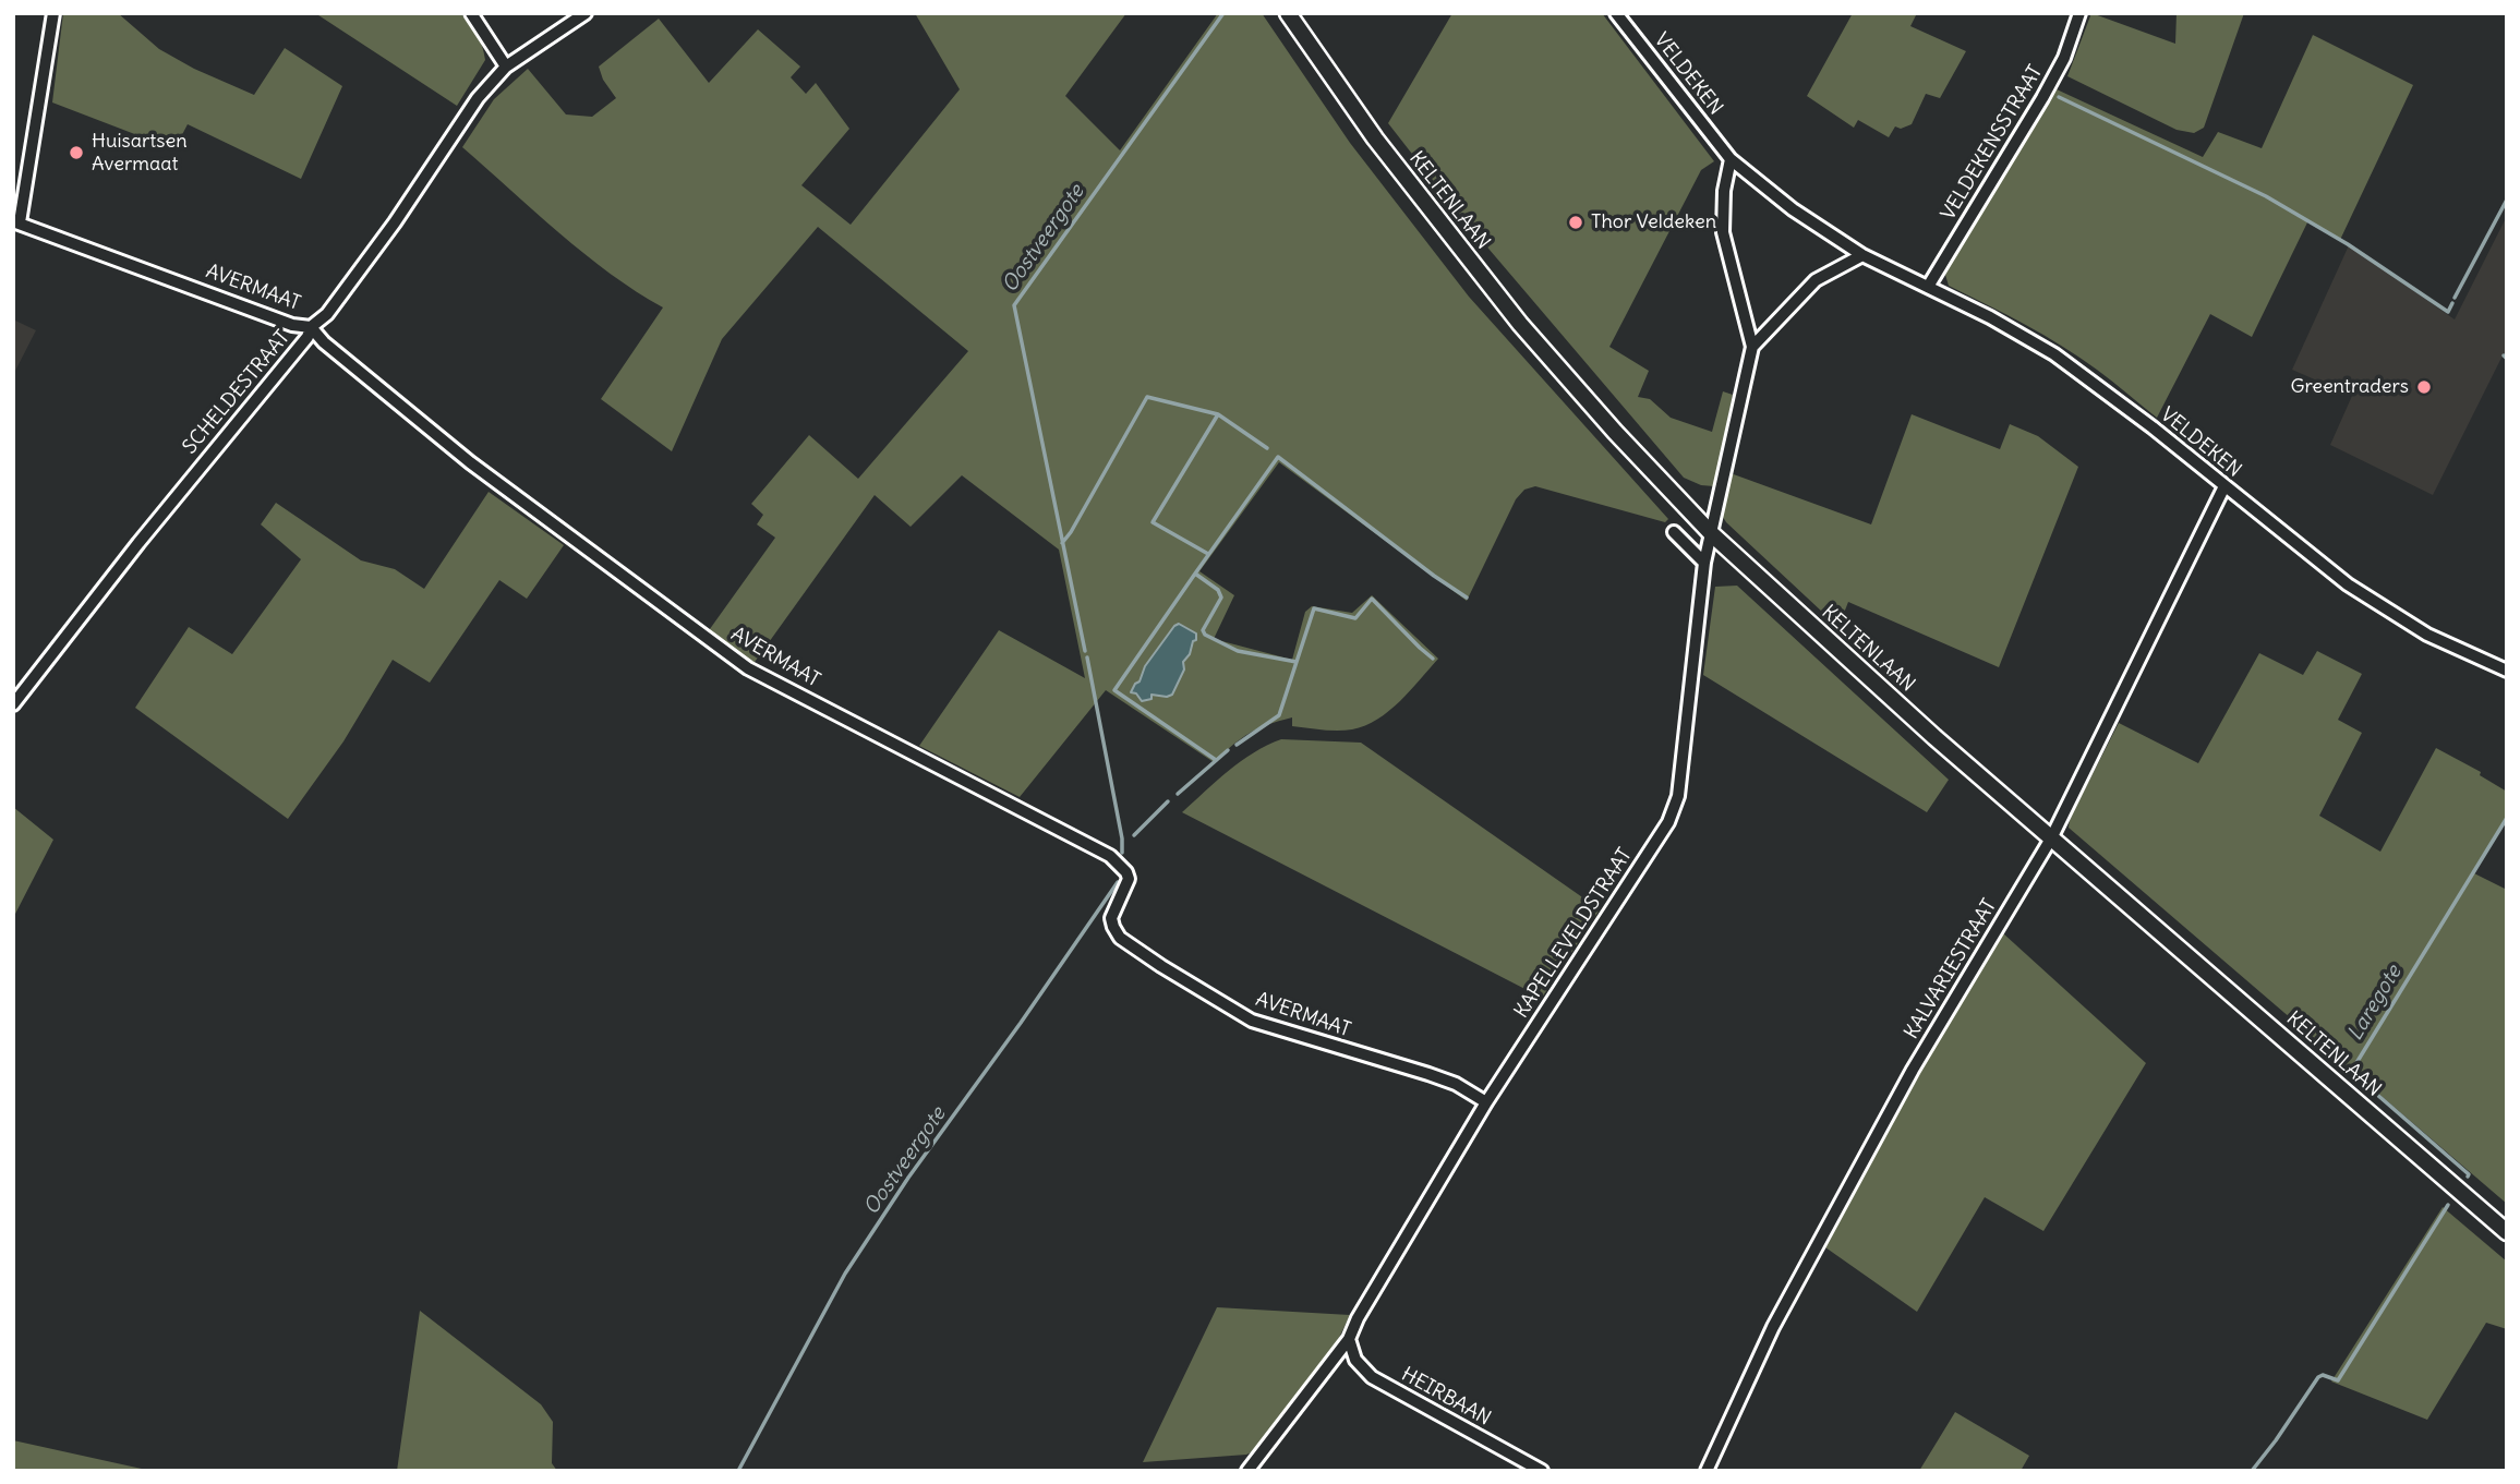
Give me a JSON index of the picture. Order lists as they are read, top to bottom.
{
  "streets": {
    "main road": ["KELTENLAAN"],
    "street": [
      "VELDEKEN",
      "VELDEKENSSTRAAT",
      "AVERMAAT",
      "SCHELDESTRAAT",
      "KAPELLEVELDSTRAAT",
      "KALVARIESTRAAT",
      "HEIRBAAN"
    ]
  },
  "crossings": [
    ["VELDEKEN", "VELDEKENSSTRAAT"],
    ["VELDEKEN", "KALVARIESTRAAT"],
    ["KELTENLAAN", "KAPELLEVELDSTRAAT"],
    ["KELTENLAAN", "KALVARIESTRAAT"],
    ["AVERMAAT", "SCHELDESTRAAT"],
    ["AVERMAAT", "KAPELLEVELDSTRAAT"],
    ["KAPELLEVELDSTRAAT", "HEIRBAAN"]
  ],
  "water": ["Oostveergote", "Laregote"],
  "places": ["Huisartsen Avermaat", "Thor Veldeken", "Greentraders"]
}
